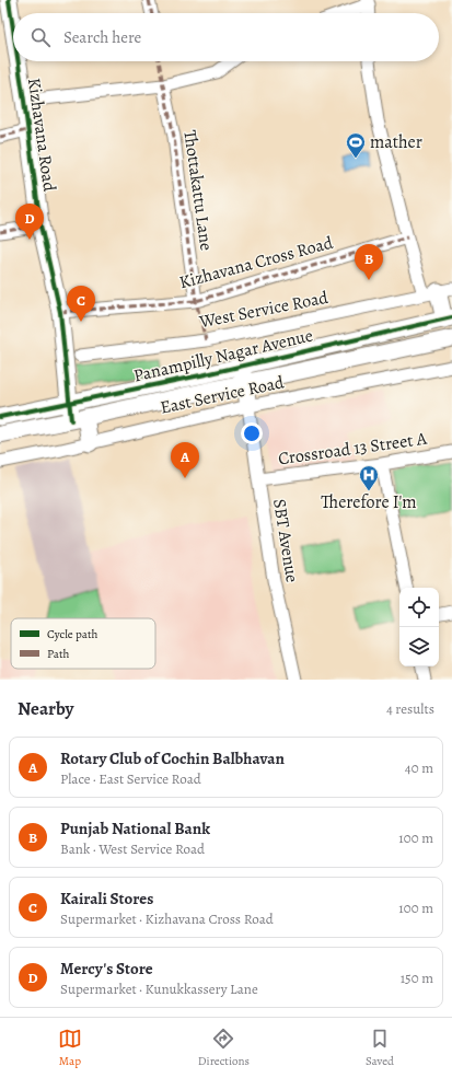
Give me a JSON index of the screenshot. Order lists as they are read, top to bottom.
{
  "streets": {
    "street": [
      "Kizhavana Road",
      "Thottakattu Lane",
      "Kizhavana Cross Road",
      "West Service Road",
      "Panampilly Nagar Avenue",
      "East Service Road",
      "Crossroad 13 Street A",
      "SBT Avenue"
    ]
  },
  "crossings": [
    ["Kizhavana Road", "Kizhavana Cross Road"],
    ["Kizhavana Road", "Panampilly Nagar Avenue"],
    ["Kizhavana Road", "East Service Road"],
    ["Thottakattu Lane", "Kizhavana Cross Road"],
    ["East Service Road", "SBT Avenue"],
    ["Crossroad 13 Street A", "SBT Avenue"]
  ],
  "places": {
    "sports": ["mather"],
    "hospital": ["Therefore I'm"]
  },
  "legend": ["Cycle path", "Path"],
  "page": {
    "search": "Search here",
    "pins": [
      "D",
      "B",
      "C",
      "A"
    ],
    "heading": ["Nearby", "4 results"],
    "list": [
      {
        "mark": "A",
        "name": "Rotary Club of Cochin Balbhavan",
        "note": "Place · East Service Road",
        "value": "40 m"
      },
      {
        "mark": "B",
        "name": "Punjab National Bank",
        "note": "Bank · West Service Road",
        "value": "100 m"
      },
      {
        "mark": "C",
        "name": "Kairali Stores",
        "note": "Supermarket · Kizhavana Cross Road",
        "value": "100 m"
      },
      {
        "mark": "D",
        "name": "Mercy's Store",
        "note": "Supermarket · Kunukkassery Lane",
        "value": "150 m"
      }
    ],
    "nav": ["Map", "Directions", "Saved"]
  }
}
